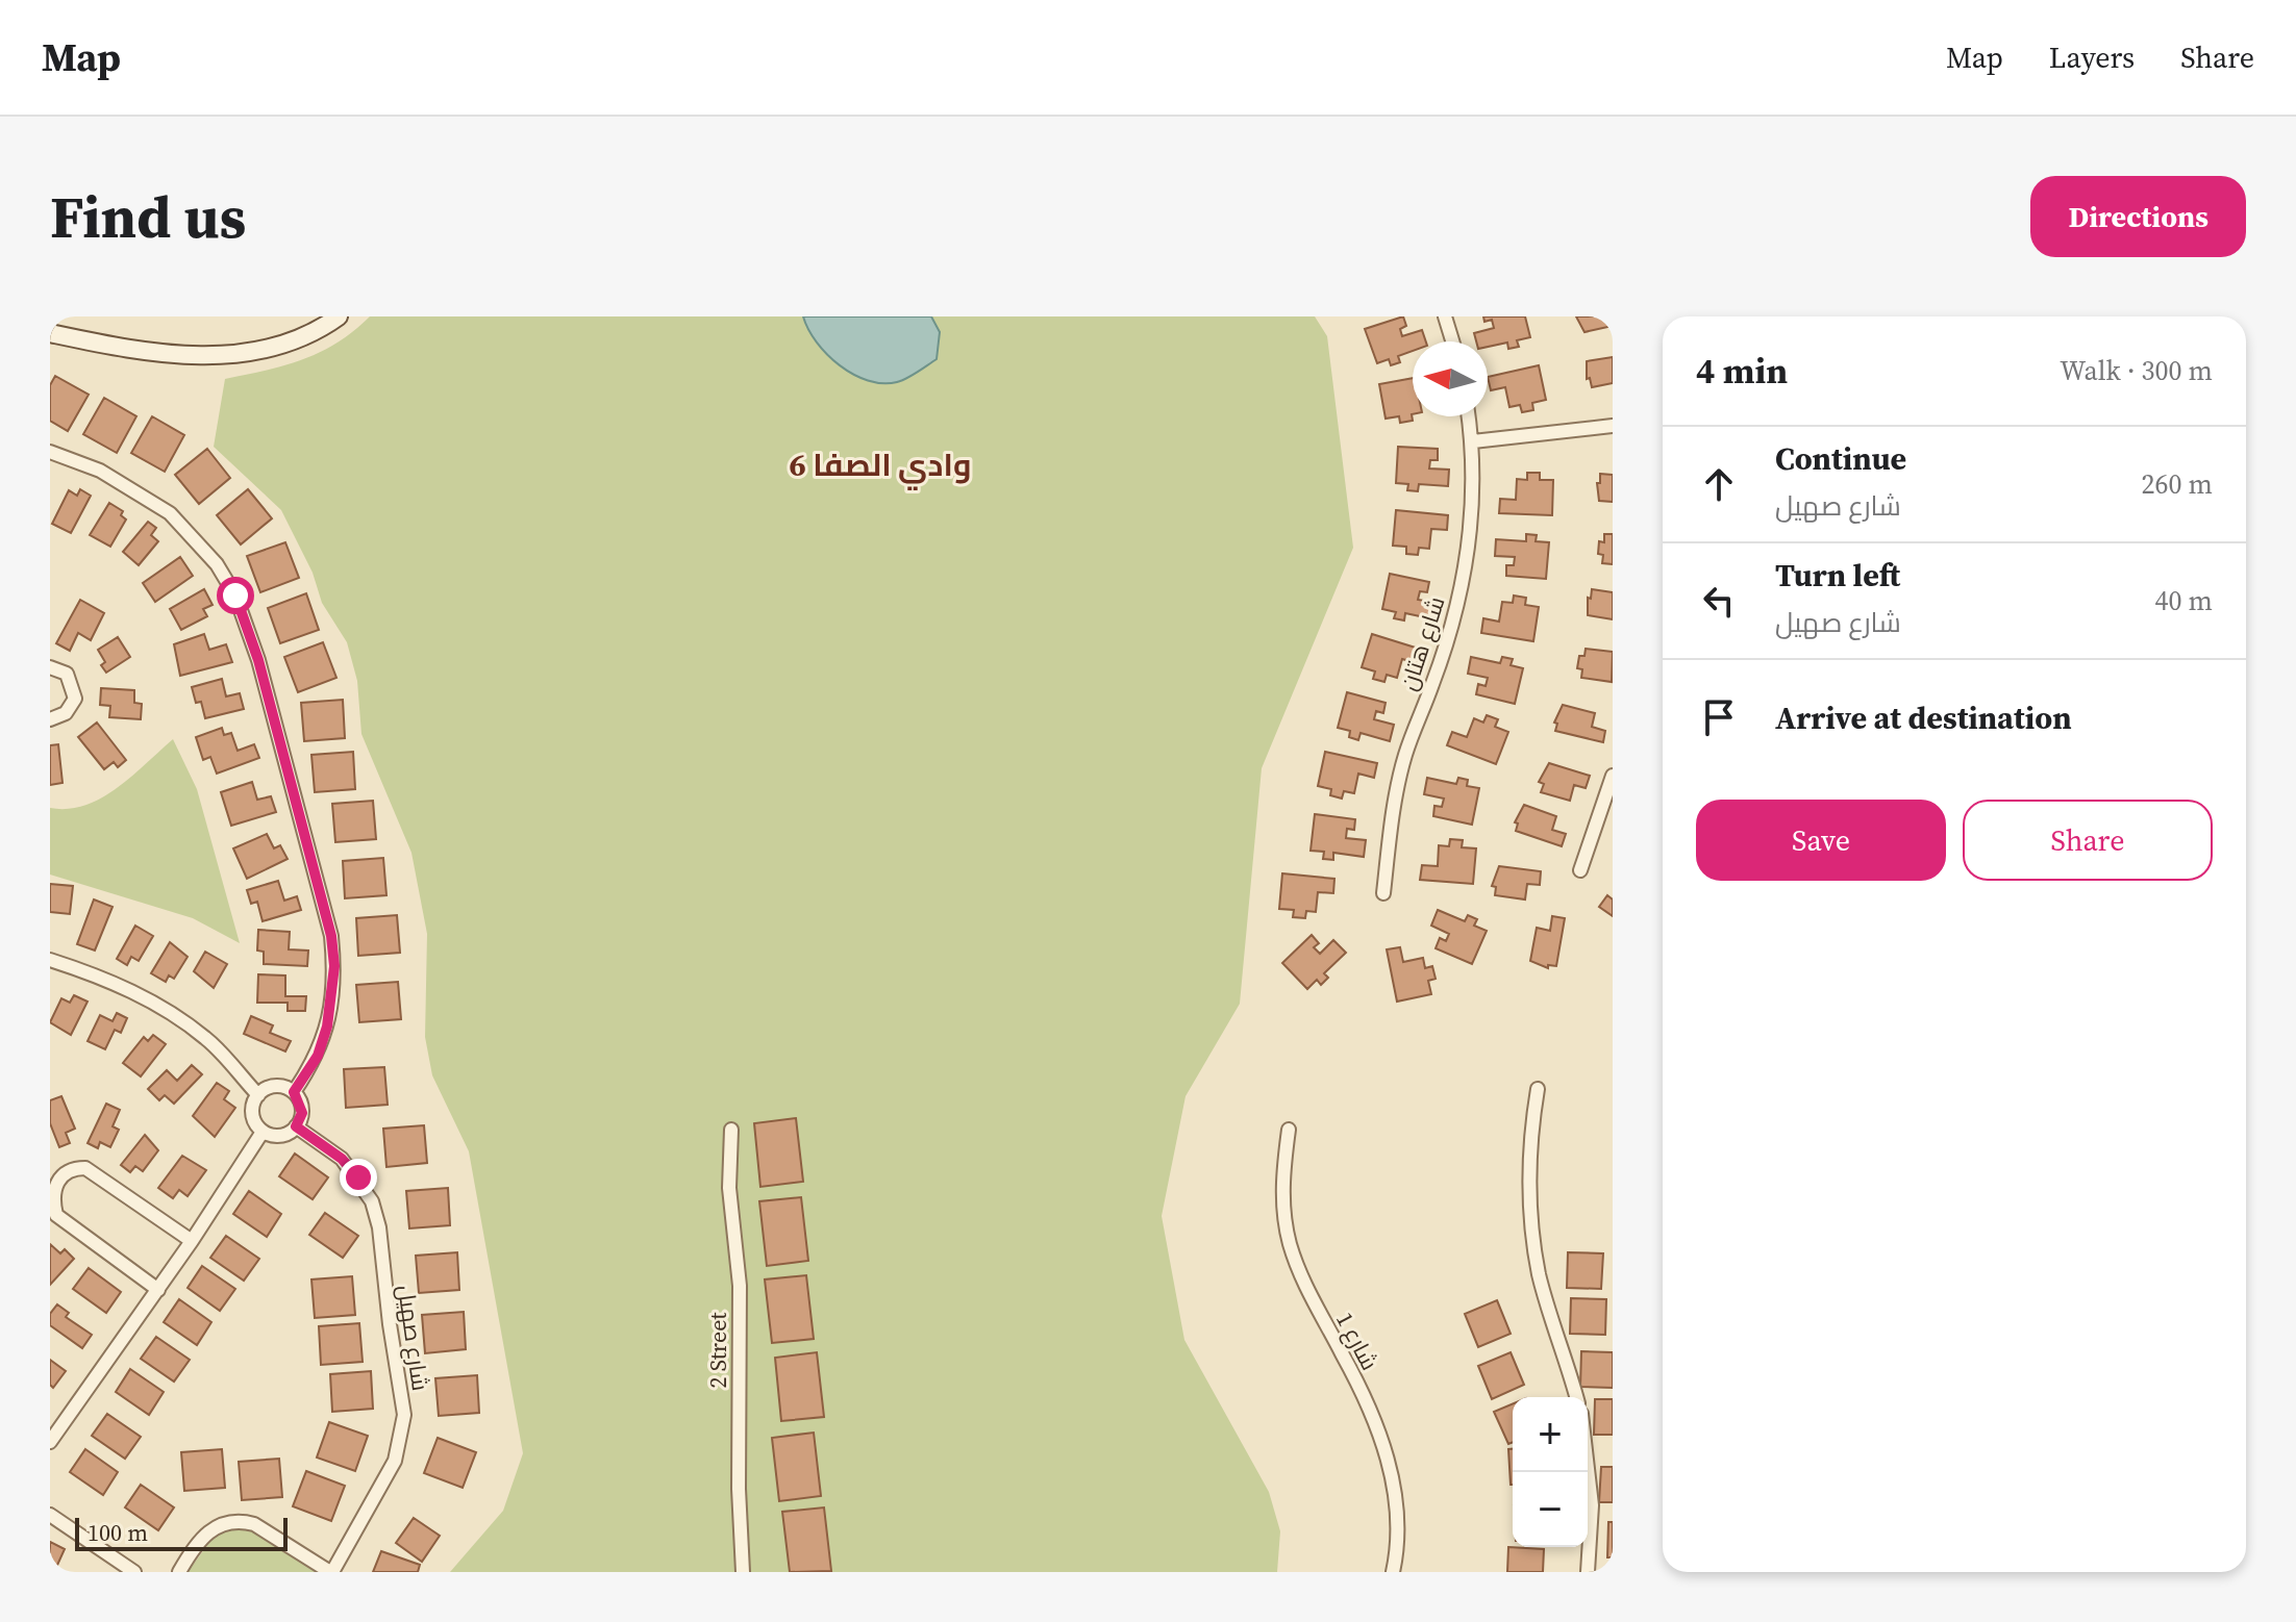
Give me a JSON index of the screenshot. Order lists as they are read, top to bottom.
{
  "streets": {
    "street": [
      "شارع هتان",
      "شارع صهيل",
      "شارع 1",
      "2 Street"
    ]
  },
  "districts": ["وادي الصفا 6"],
  "scale_bar": "100 m",
  "north": "left",
  "page": {
    "header": "Map",
    "nav": ["Map", "Layers", "Share"],
    "buttons": [
      "Directions",
      ["Save", "Share"]
    ],
    "title": "Find us",
    "heading": ["4 min", "Walk · 300 m"],
    "list": [
      ["Continue", "شارع صهيل", "260 m"],
      ["Turn left", "شارع صهيل", "40 m"],
      "Arrive at destination"
    ],
    "map_buttons": ["+", "−"],
    "scale": "100 m"
  }
}
